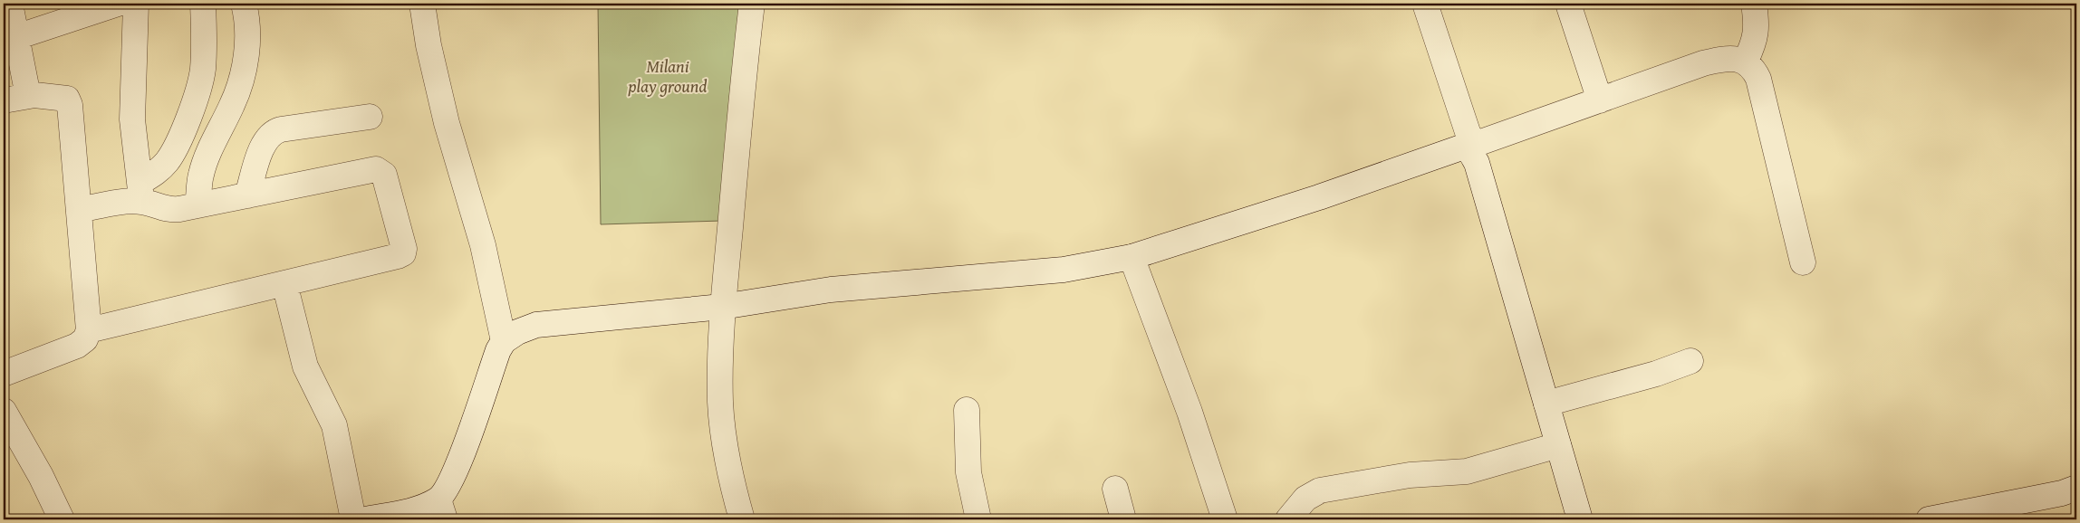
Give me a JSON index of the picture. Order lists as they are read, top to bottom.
{
  "parks": ["Milani play ground"]
}
